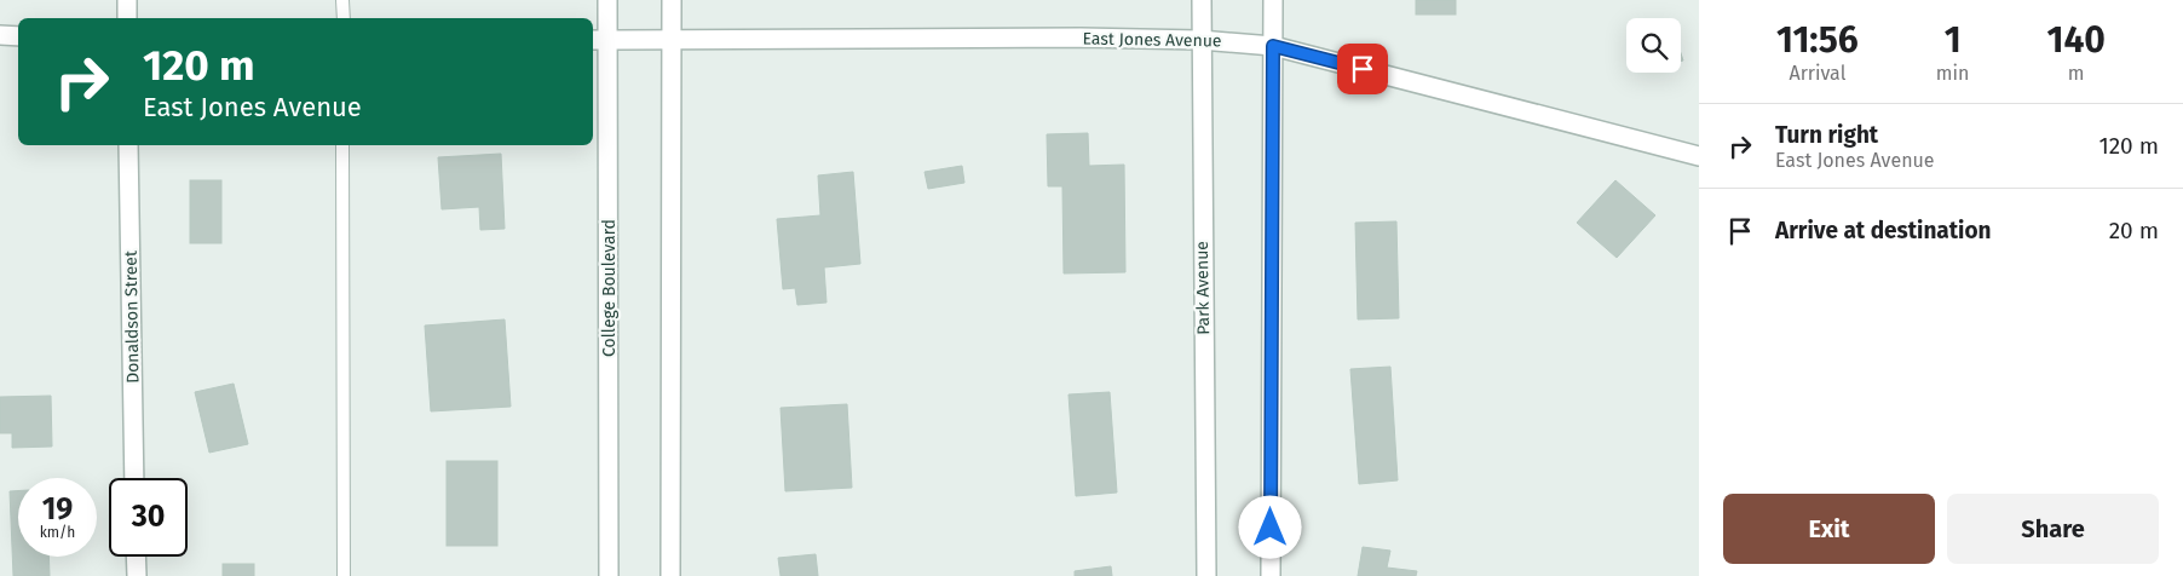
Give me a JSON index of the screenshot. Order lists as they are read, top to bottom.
{
  "streets": {
    "street": [
      "East Jones Avenue",
      "College Boulevard",
      "Park Avenue",
      "Donaldson Street"
    ]
  },
  "crossings": [
    ["East Jones Avenue", "College Boulevard"],
    ["East Jones Avenue", "Park Avenue"]
  ],
  "page": {
    "eta": [
      "11:56",
      "Arrival",
      "1",
      "min",
      "140",
      "m"
    ],
    "turn": ["120 m", "East Jones Avenue"],
    "list": [
      {
        "name": "Turn right",
        "note": "East Jones Avenue",
        "value": "120 m"
      },
      {
        "name": "Arrive at destination",
        "value": "20 m"
      }
    ],
    "speed": "19 km/h",
    "limit": "30",
    "buttons": ["Exit", "Share"]
  }
}
